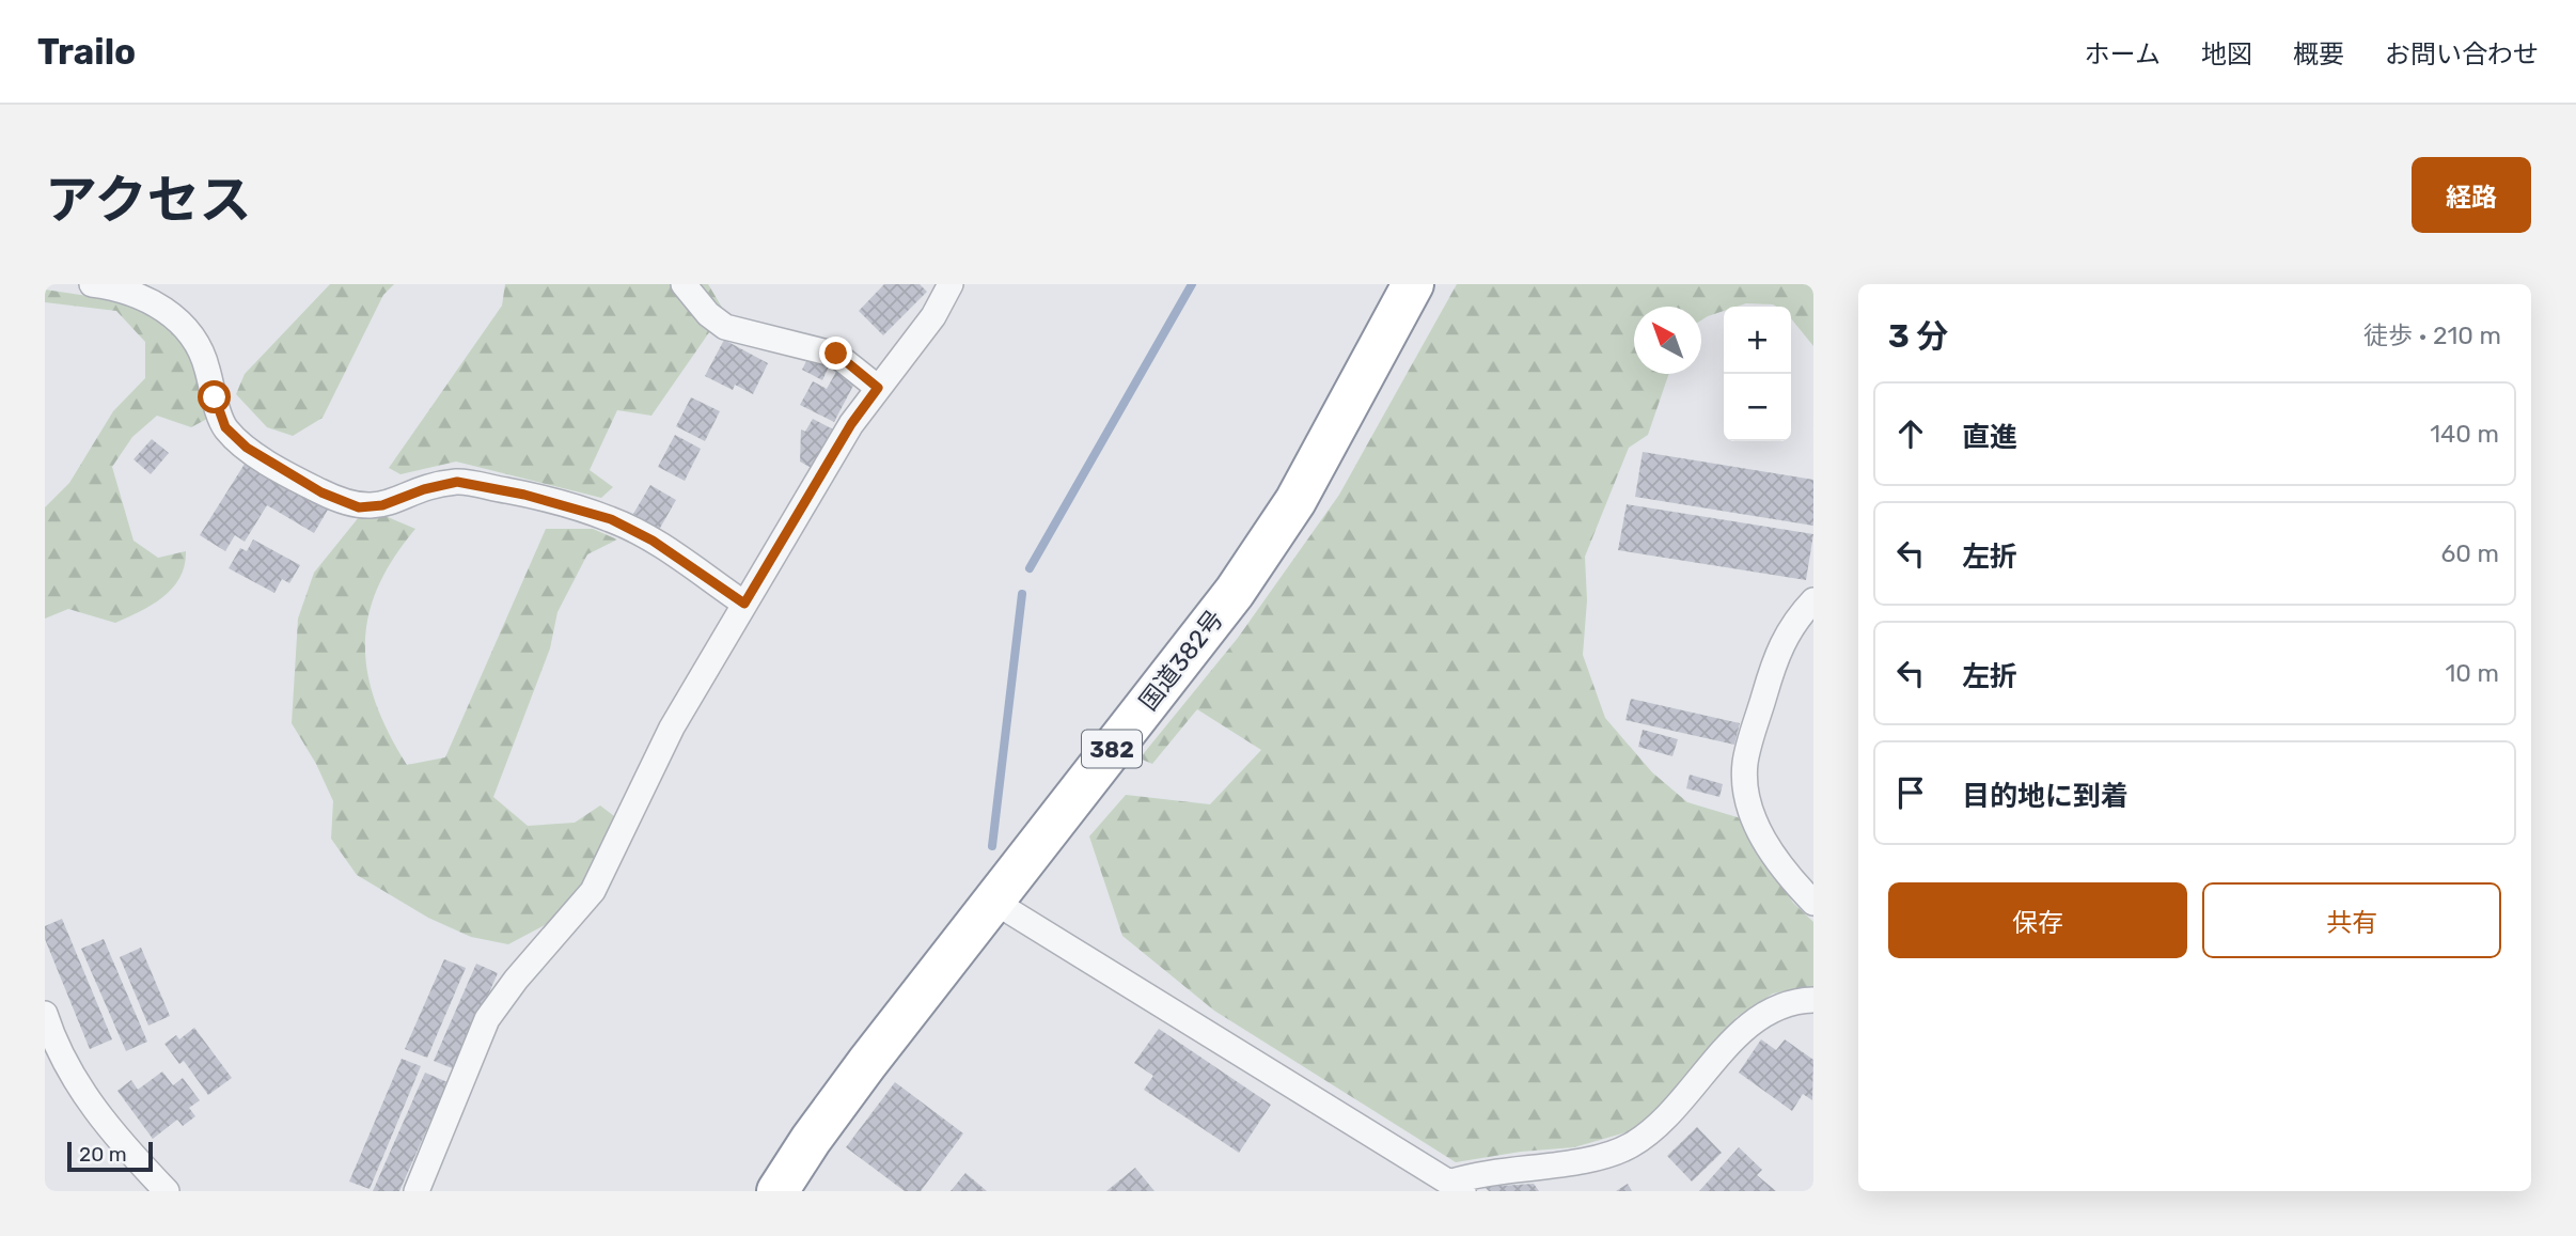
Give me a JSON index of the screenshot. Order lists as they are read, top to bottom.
{
  "streets": {
    "highway": ["国道382号", "382"]
  },
  "scale_bar": "20 m",
  "north": "top left",
  "page": {
    "header": "Trailo",
    "nav": [
      "ホーム",
      "地図",
      "概要",
      "お問い合わせ"
    ],
    "title": "アクセス",
    "buttons": [
      "経路",
      ["保存", "共有"]
    ],
    "heading": ["3 分", "徒歩 · 210 m"],
    "map_buttons": ["+", "−"],
    "list": [
      ["直進", "140 m"],
      ["左折", "60 m"],
      ["左折", "10 m"],
      "目的地に到着"
    ],
    "scale": "20 m"
  }
}
